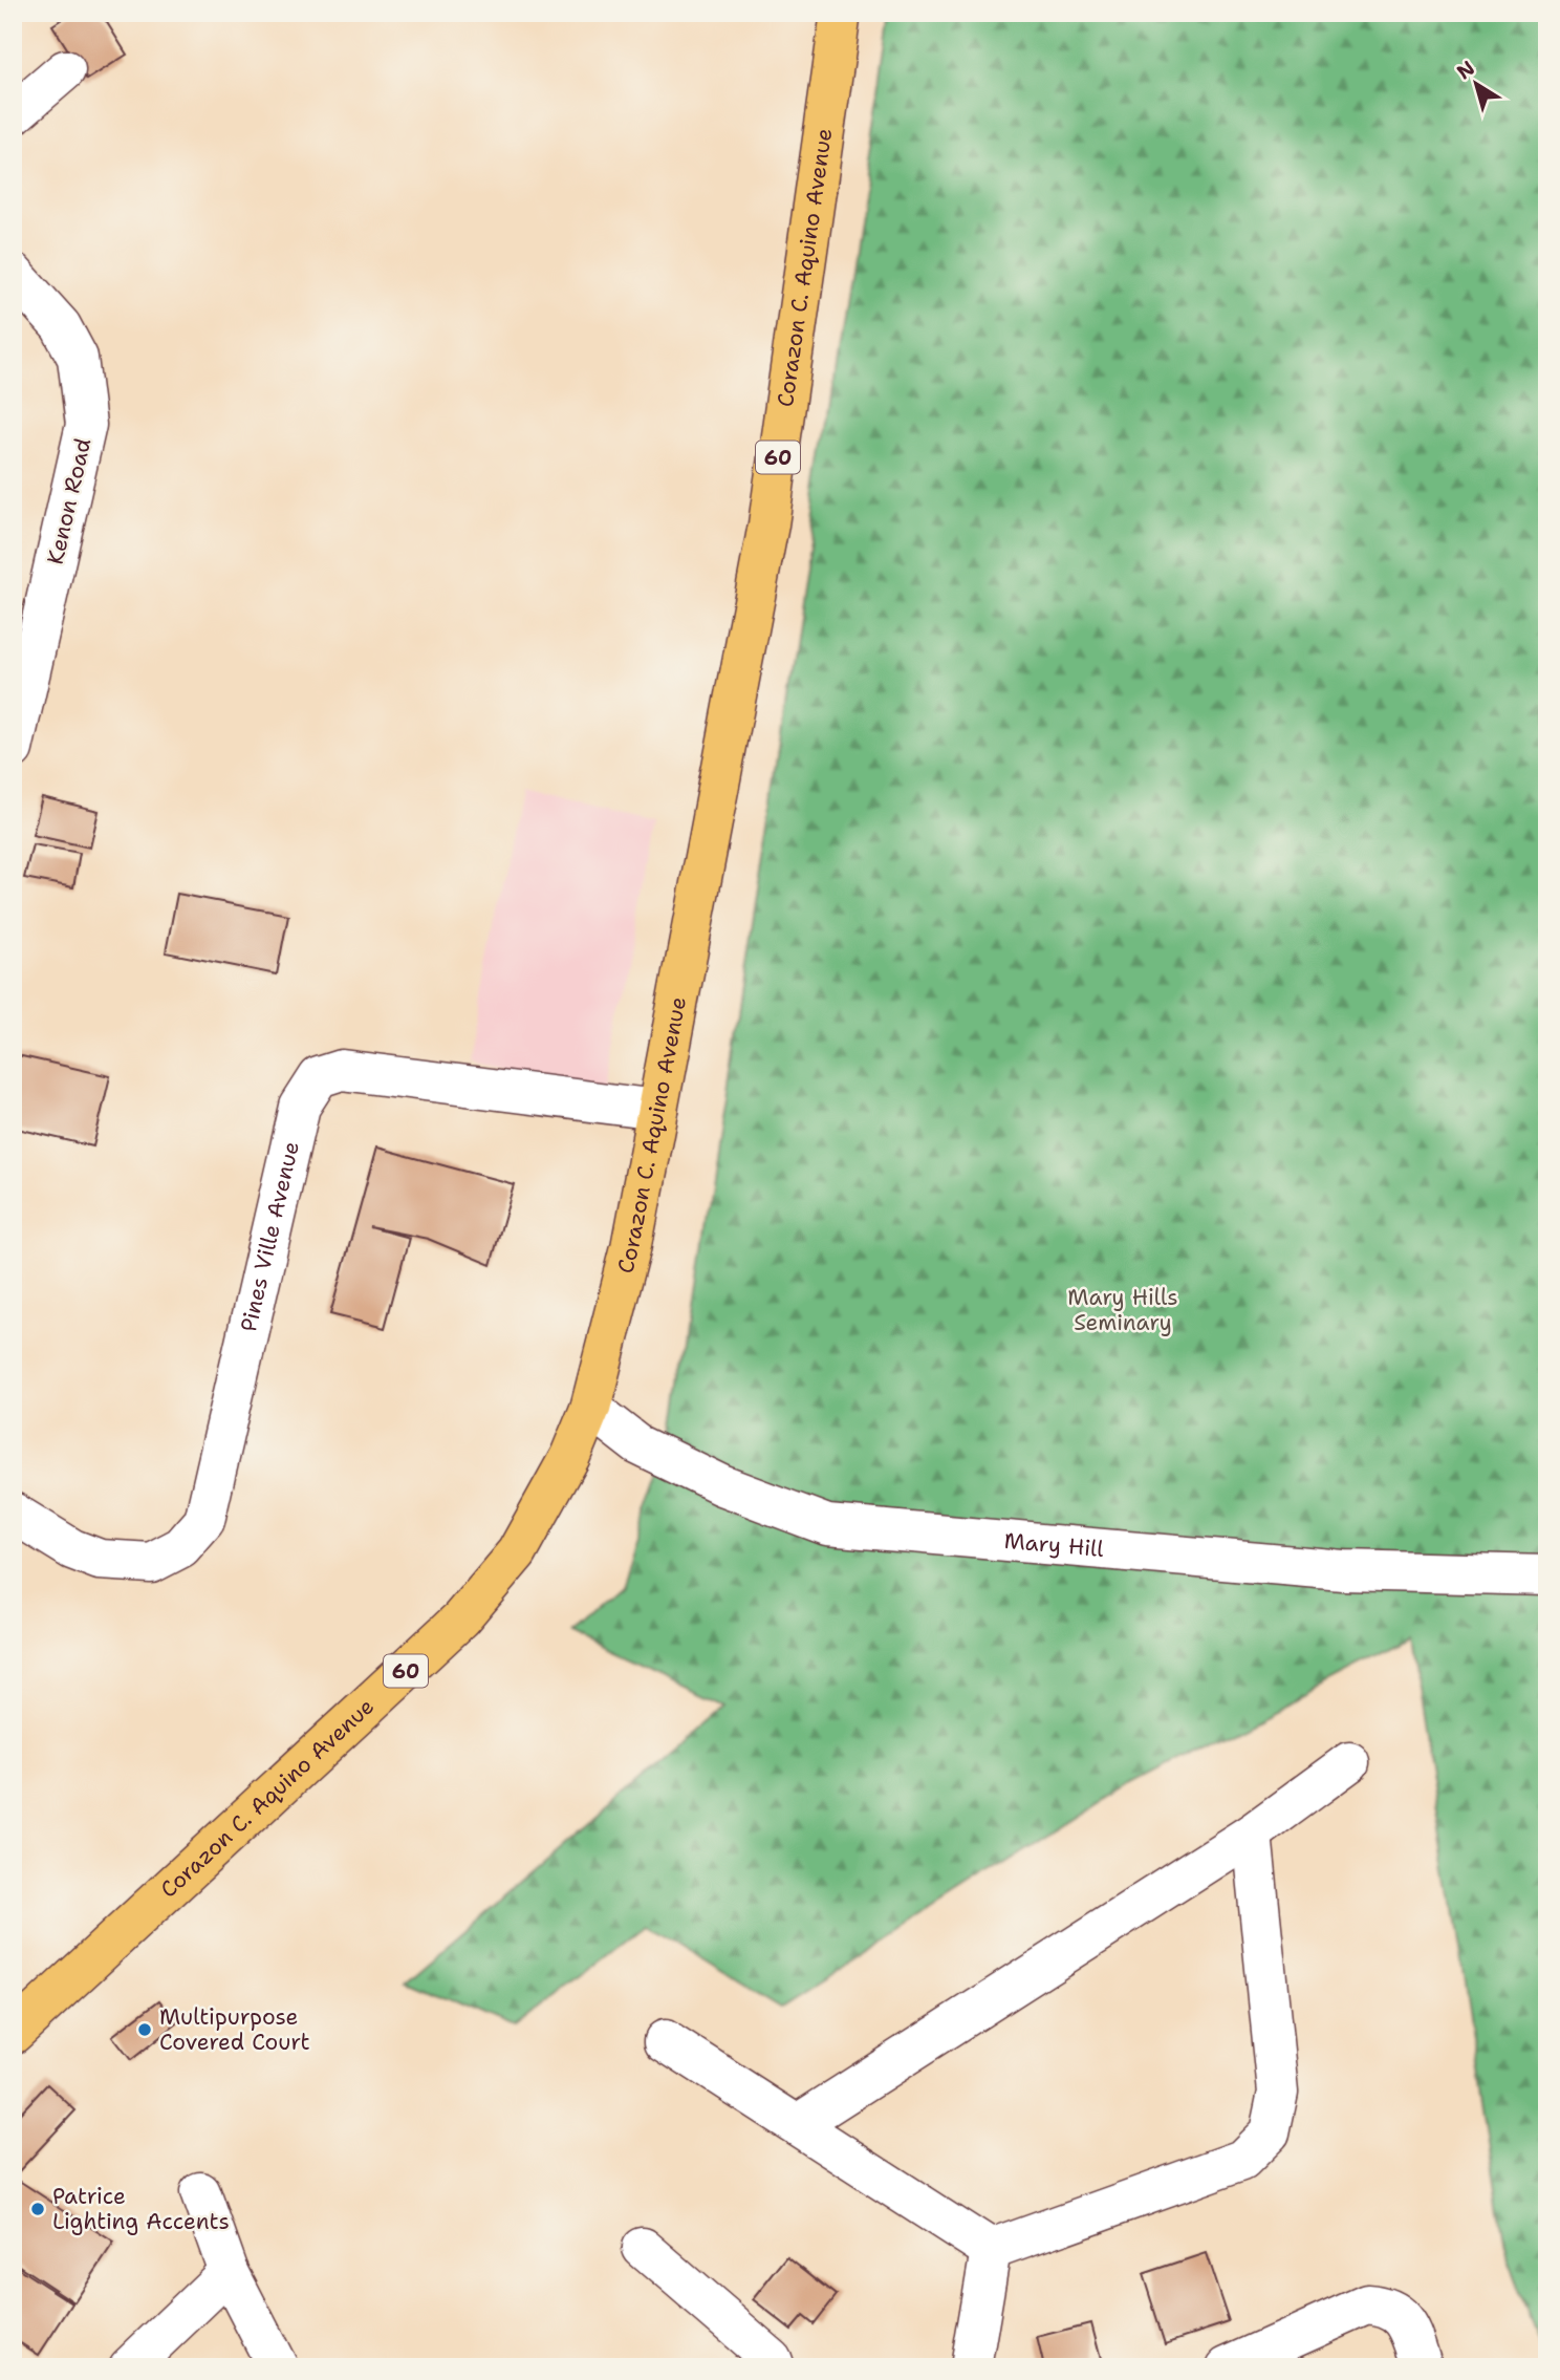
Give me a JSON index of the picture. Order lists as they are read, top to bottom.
{
  "streets": {
    "main road": ["Corazon C. Aquino Avenue", "60"],
    "street": ["Kenon Road", "Pines Ville Avenue", "Mary Hill"]
  },
  "crossings": [
    ["Corazon C. Aquino Avenue", "Pines Ville Avenue"],
    ["Corazon C. Aquino Avenue", "Mary Hill"]
  ],
  "parks": ["Mary Hills Seminary"],
  "places": ["Multipurpose Covered Court", "Patrice Lighting Accents"],
  "north": "top left"
}
